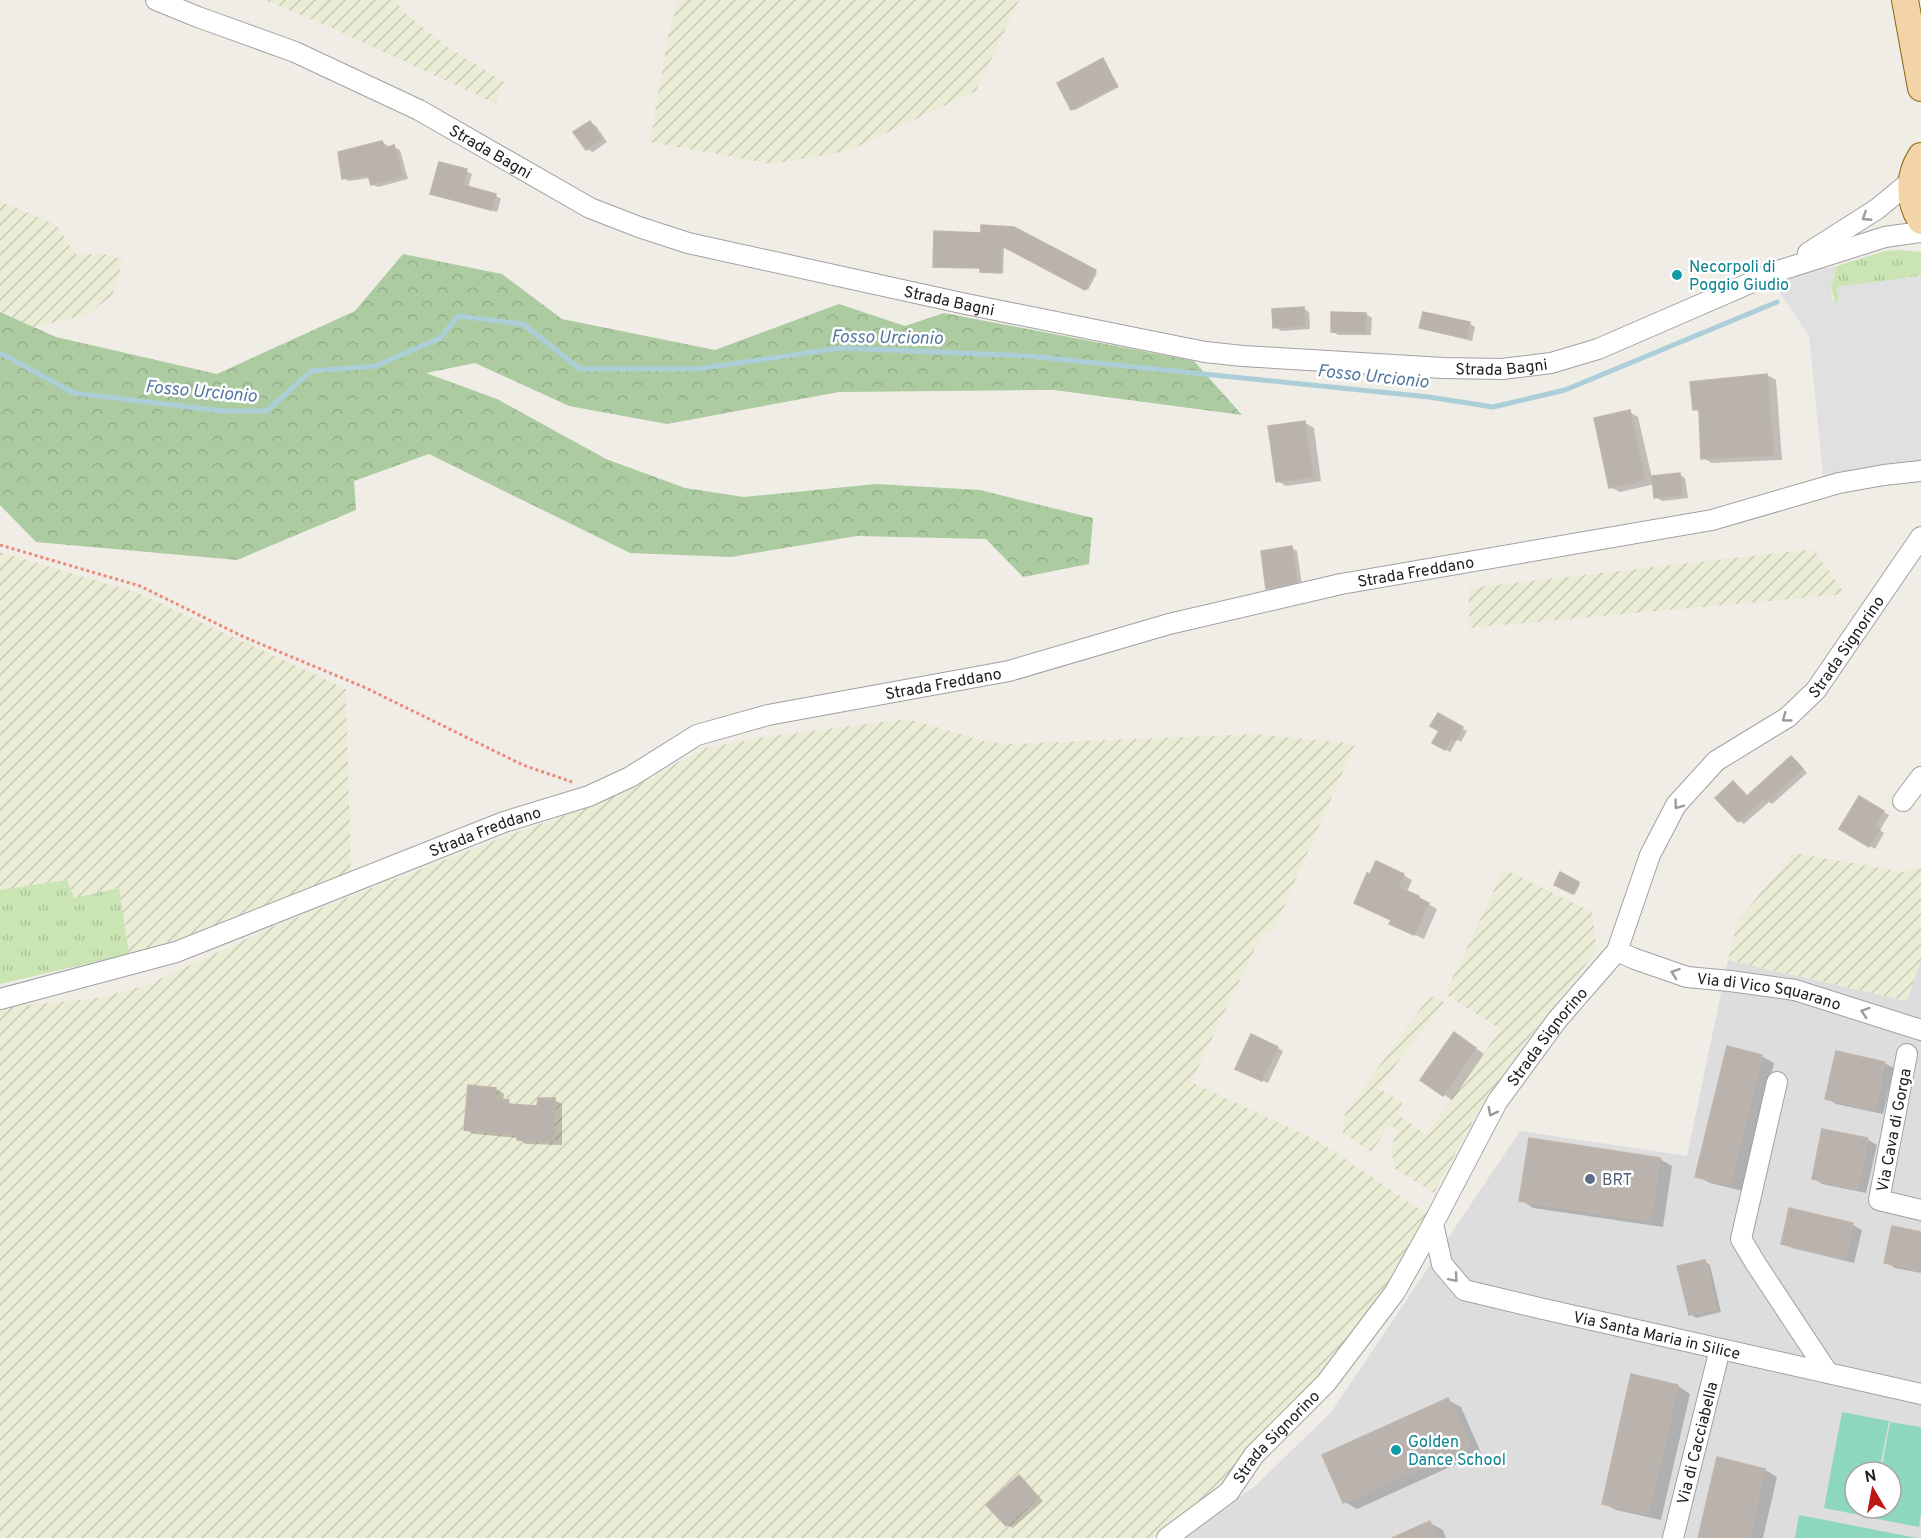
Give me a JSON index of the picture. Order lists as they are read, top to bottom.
{
  "streets": {
    "street": [
      "Strada Bagni",
      "Strada Freddano",
      "Strada Signorino",
      "Via di Vico Squarano",
      "Via Cava di Gorga",
      "Via Santa Maria in Silice",
      "Via di Cacciabella"
    ]
  },
  "crossings": [
    ["Strada Signorino", "Via di Vico Squarano"],
    ["Strada Signorino", "Via Santa Maria in Silice"],
    ["Via Santa Maria in Silice", "Via di Cacciabella"]
  ],
  "one_way": ["Strada Signorino", "Via di Vico Squarano", "Via Santa Maria in Silice"],
  "water": ["Fosso Urcionio"],
  "places": ["Necorpoli di Poggio Giudio", "BRT", "Golden Dance School"],
  "north": "top"
}
